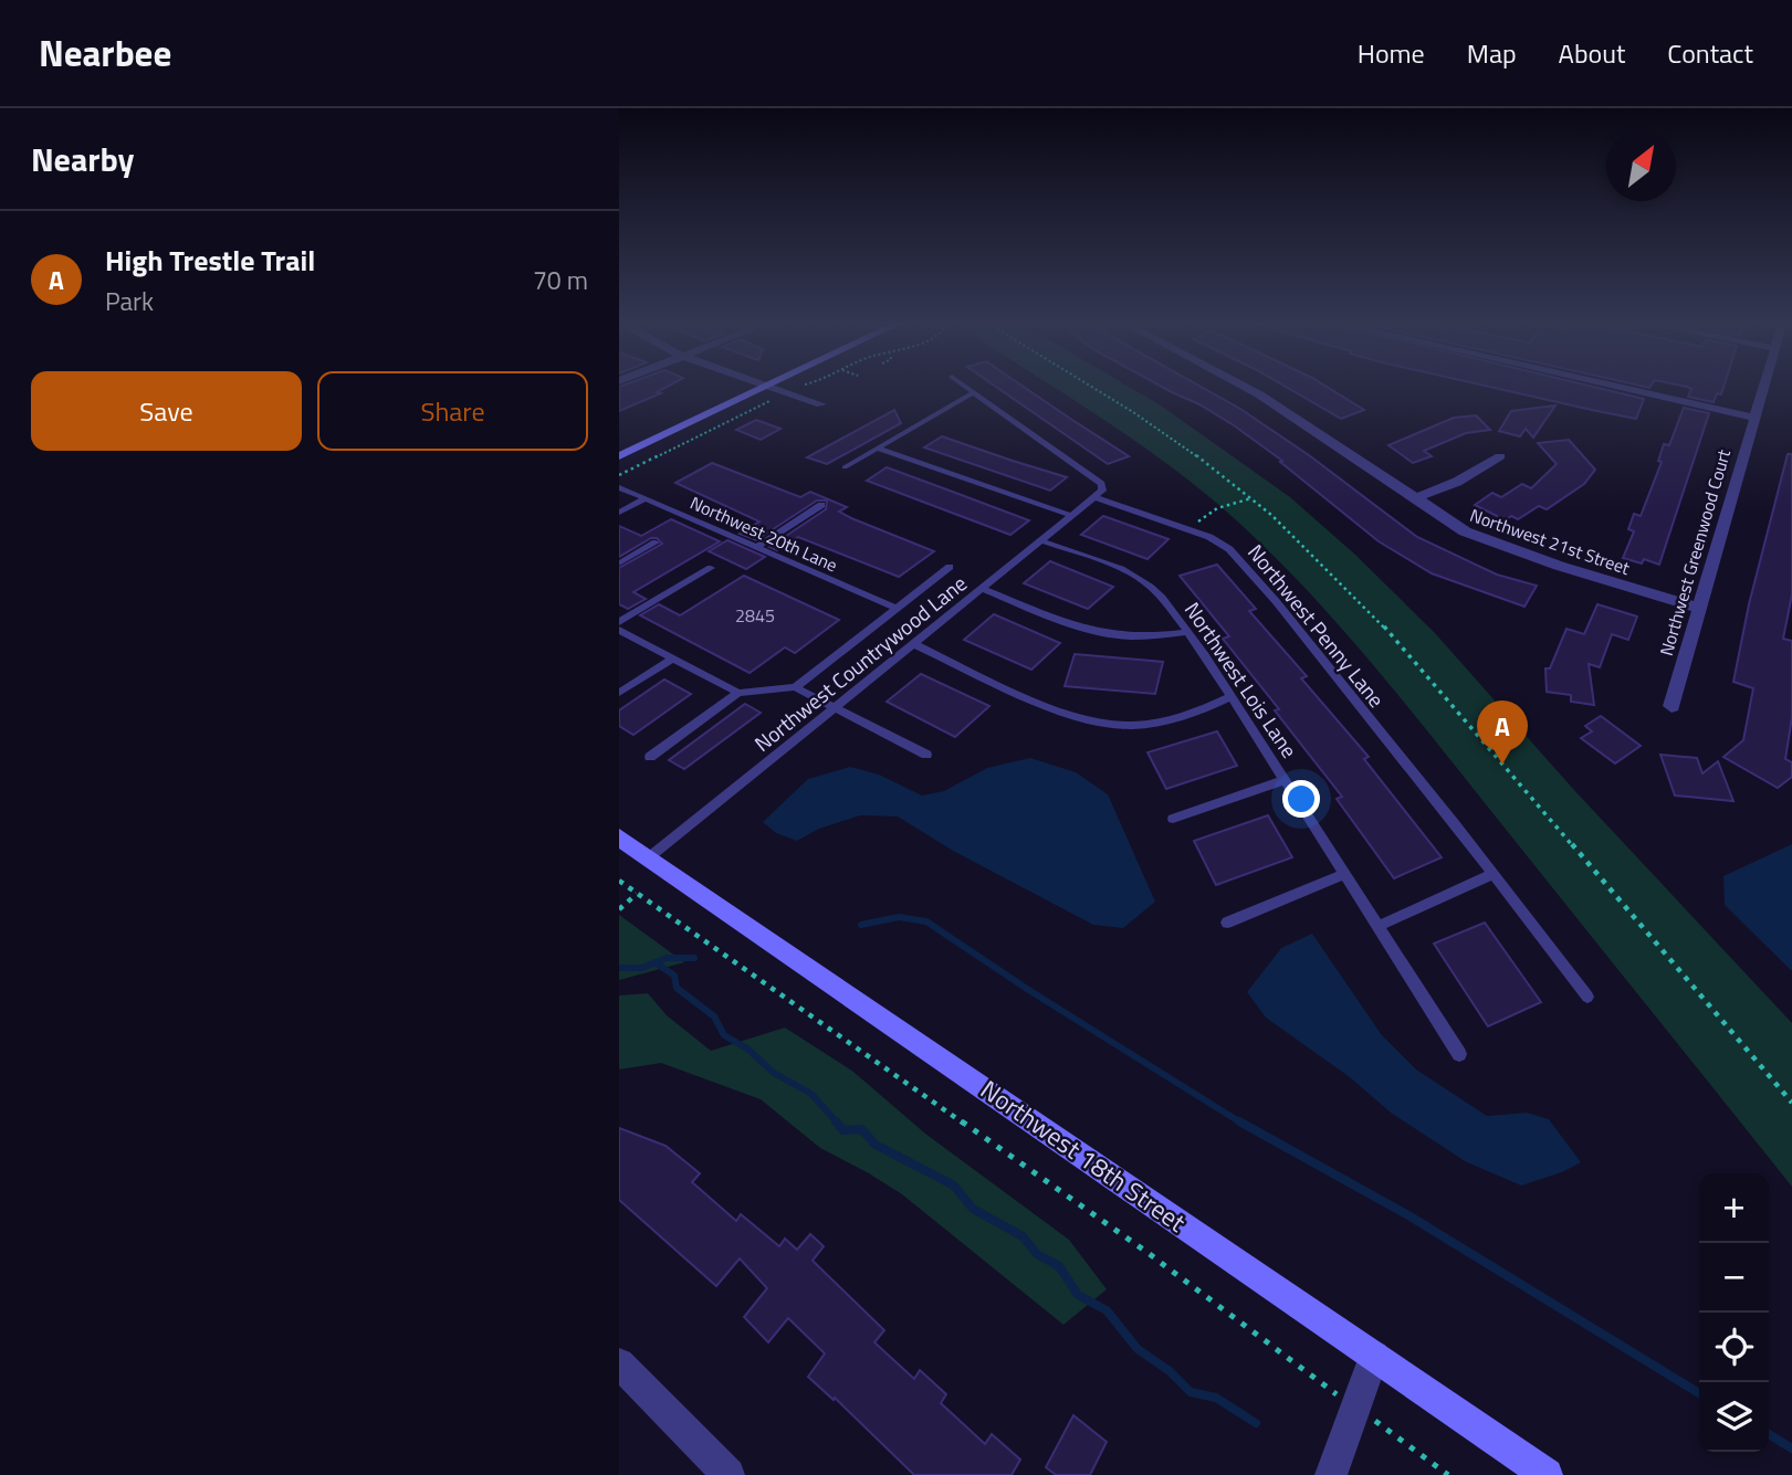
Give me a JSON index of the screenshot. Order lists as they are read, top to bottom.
{
  "streets": {
    "main road": ["Northwest 18th Street"],
    "street": ["Northwest 21st Street", "Northwest Greenwood Court"],
    "lane": [
      "Northwest 20th Lane",
      "Northwest Penny Lane",
      "Northwest Countrywood Lane",
      "Northwest Lois Lane"
    ]
  },
  "crossings": [
    ["Northwest 21st Street", "Northwest Greenwood Court"],
    ["Northwest Penny Lane", "Northwest Countrywood Lane"],
    ["Northwest Countrywood Lane", "Northwest Lois Lane"],
    ["Northwest Countrywood Lane", "Northwest 18th Street"]
  ],
  "house_numbers": ["2845"],
  "north": "top right",
  "page": {
    "header": "Nearbee",
    "nav": [
      "Home",
      "Map",
      "About",
      "Contact"
    ],
    "heading": "Nearby",
    "list": [
      {
        "mark": "A",
        "name": "High Trestle Trail",
        "note": "Park",
        "value": "70 m"
      }
    ],
    "buttons": ["Save", "Share"],
    "pins": "A",
    "map_buttons": ["+", "−"]
  }
}
